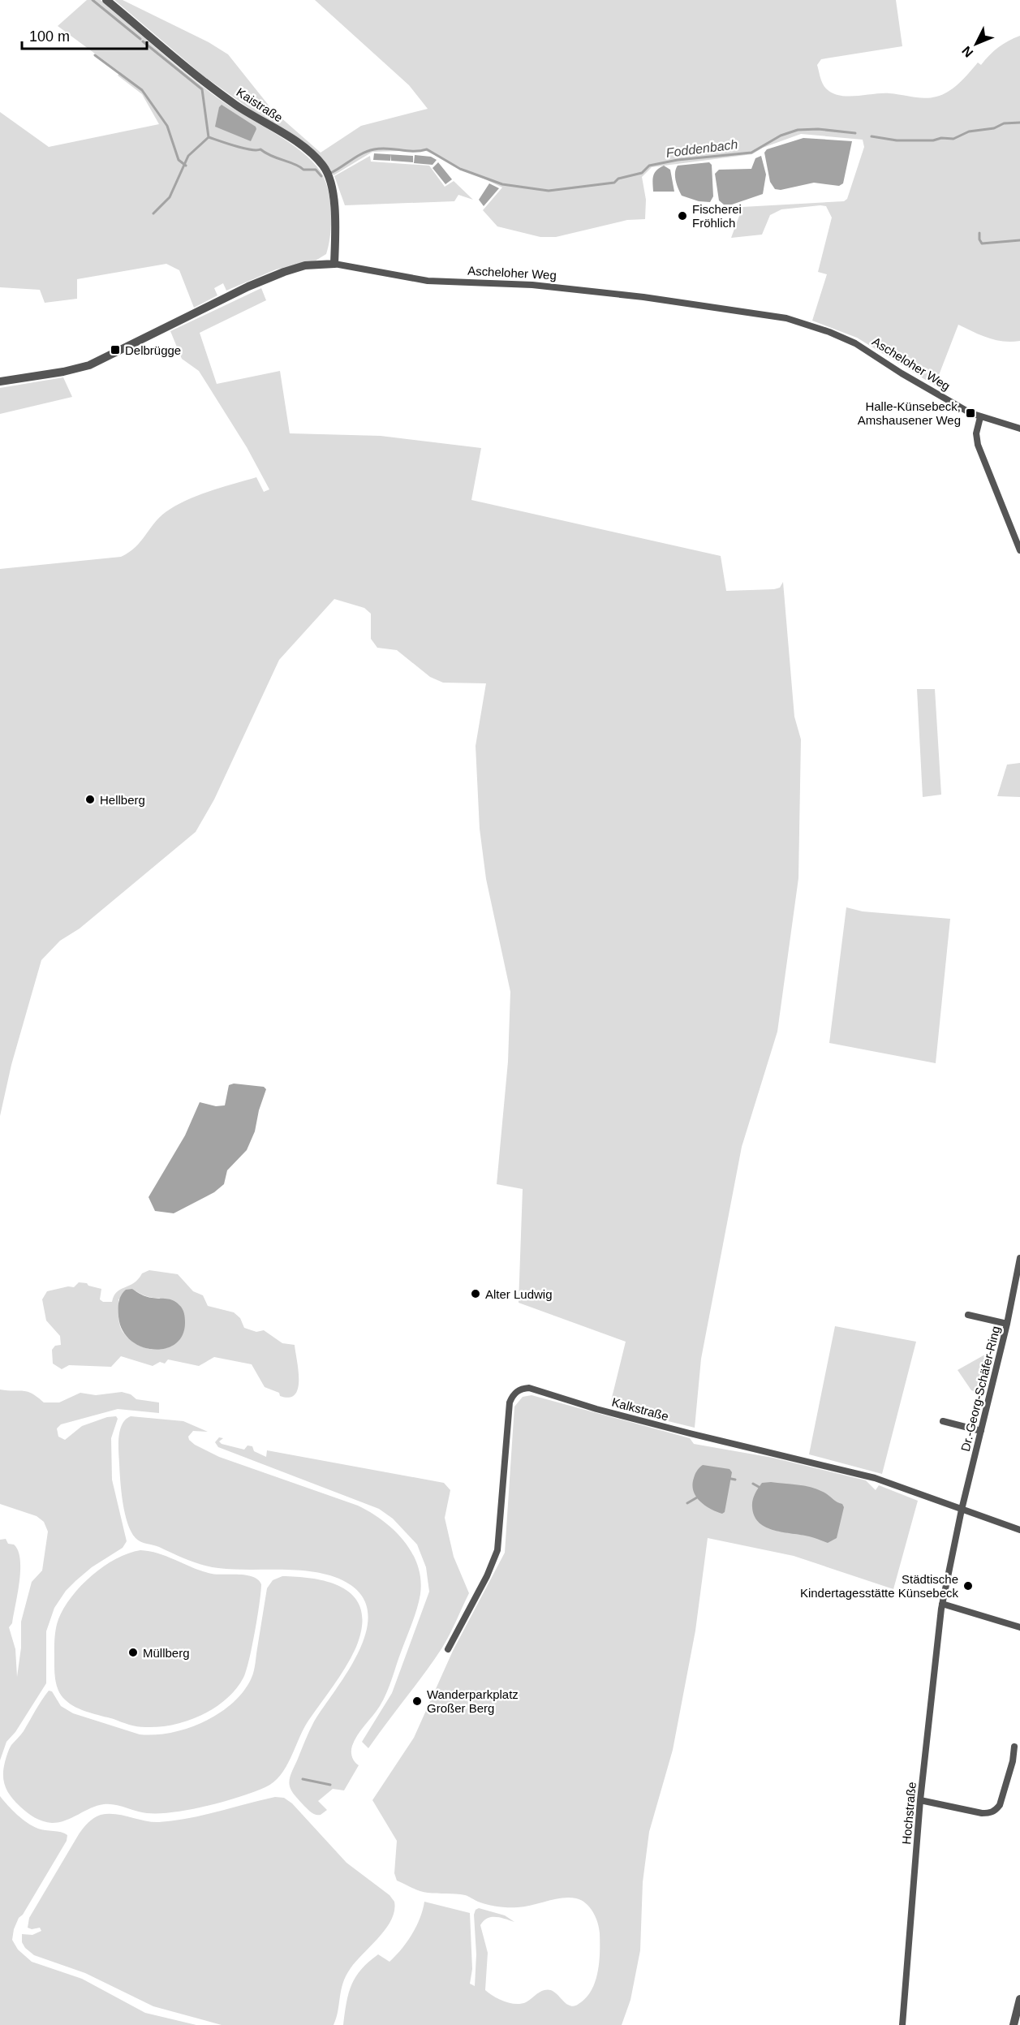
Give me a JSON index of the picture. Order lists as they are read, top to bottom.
{
  "streets": {
    "street": [
      "Kaistraße",
      "Ascheloher Weg",
      "Dr.-Georg-Schäfer-Ring",
      "Kalkstraße",
      "Hochstraße"
    ]
  },
  "crossings": [
    ["Kaistraße", "Ascheloher Weg"],
    ["Dr.-Georg-Schäfer-Ring", "Kalkstraße"],
    ["Dr.-Georg-Schäfer-Ring", "Hochstraße"],
    ["Kalkstraße", "Hochstraße"]
  ],
  "water": ["Foddenbach"],
  "places": {
    "other": [
      "Fischerei Fröhlich",
      "Hellberg",
      "Alter Ludwig",
      "Städtische Kindertagesstätte Künsebeck",
      "Müllberg",
      "Wanderparkplatz Großer Berg"
    ],
    "transit": ["Delbrügge", "Halle-Künsebeck, Amshausener Weg"]
  },
  "scale_bar": "100 m",
  "north": "bottom left"
}
